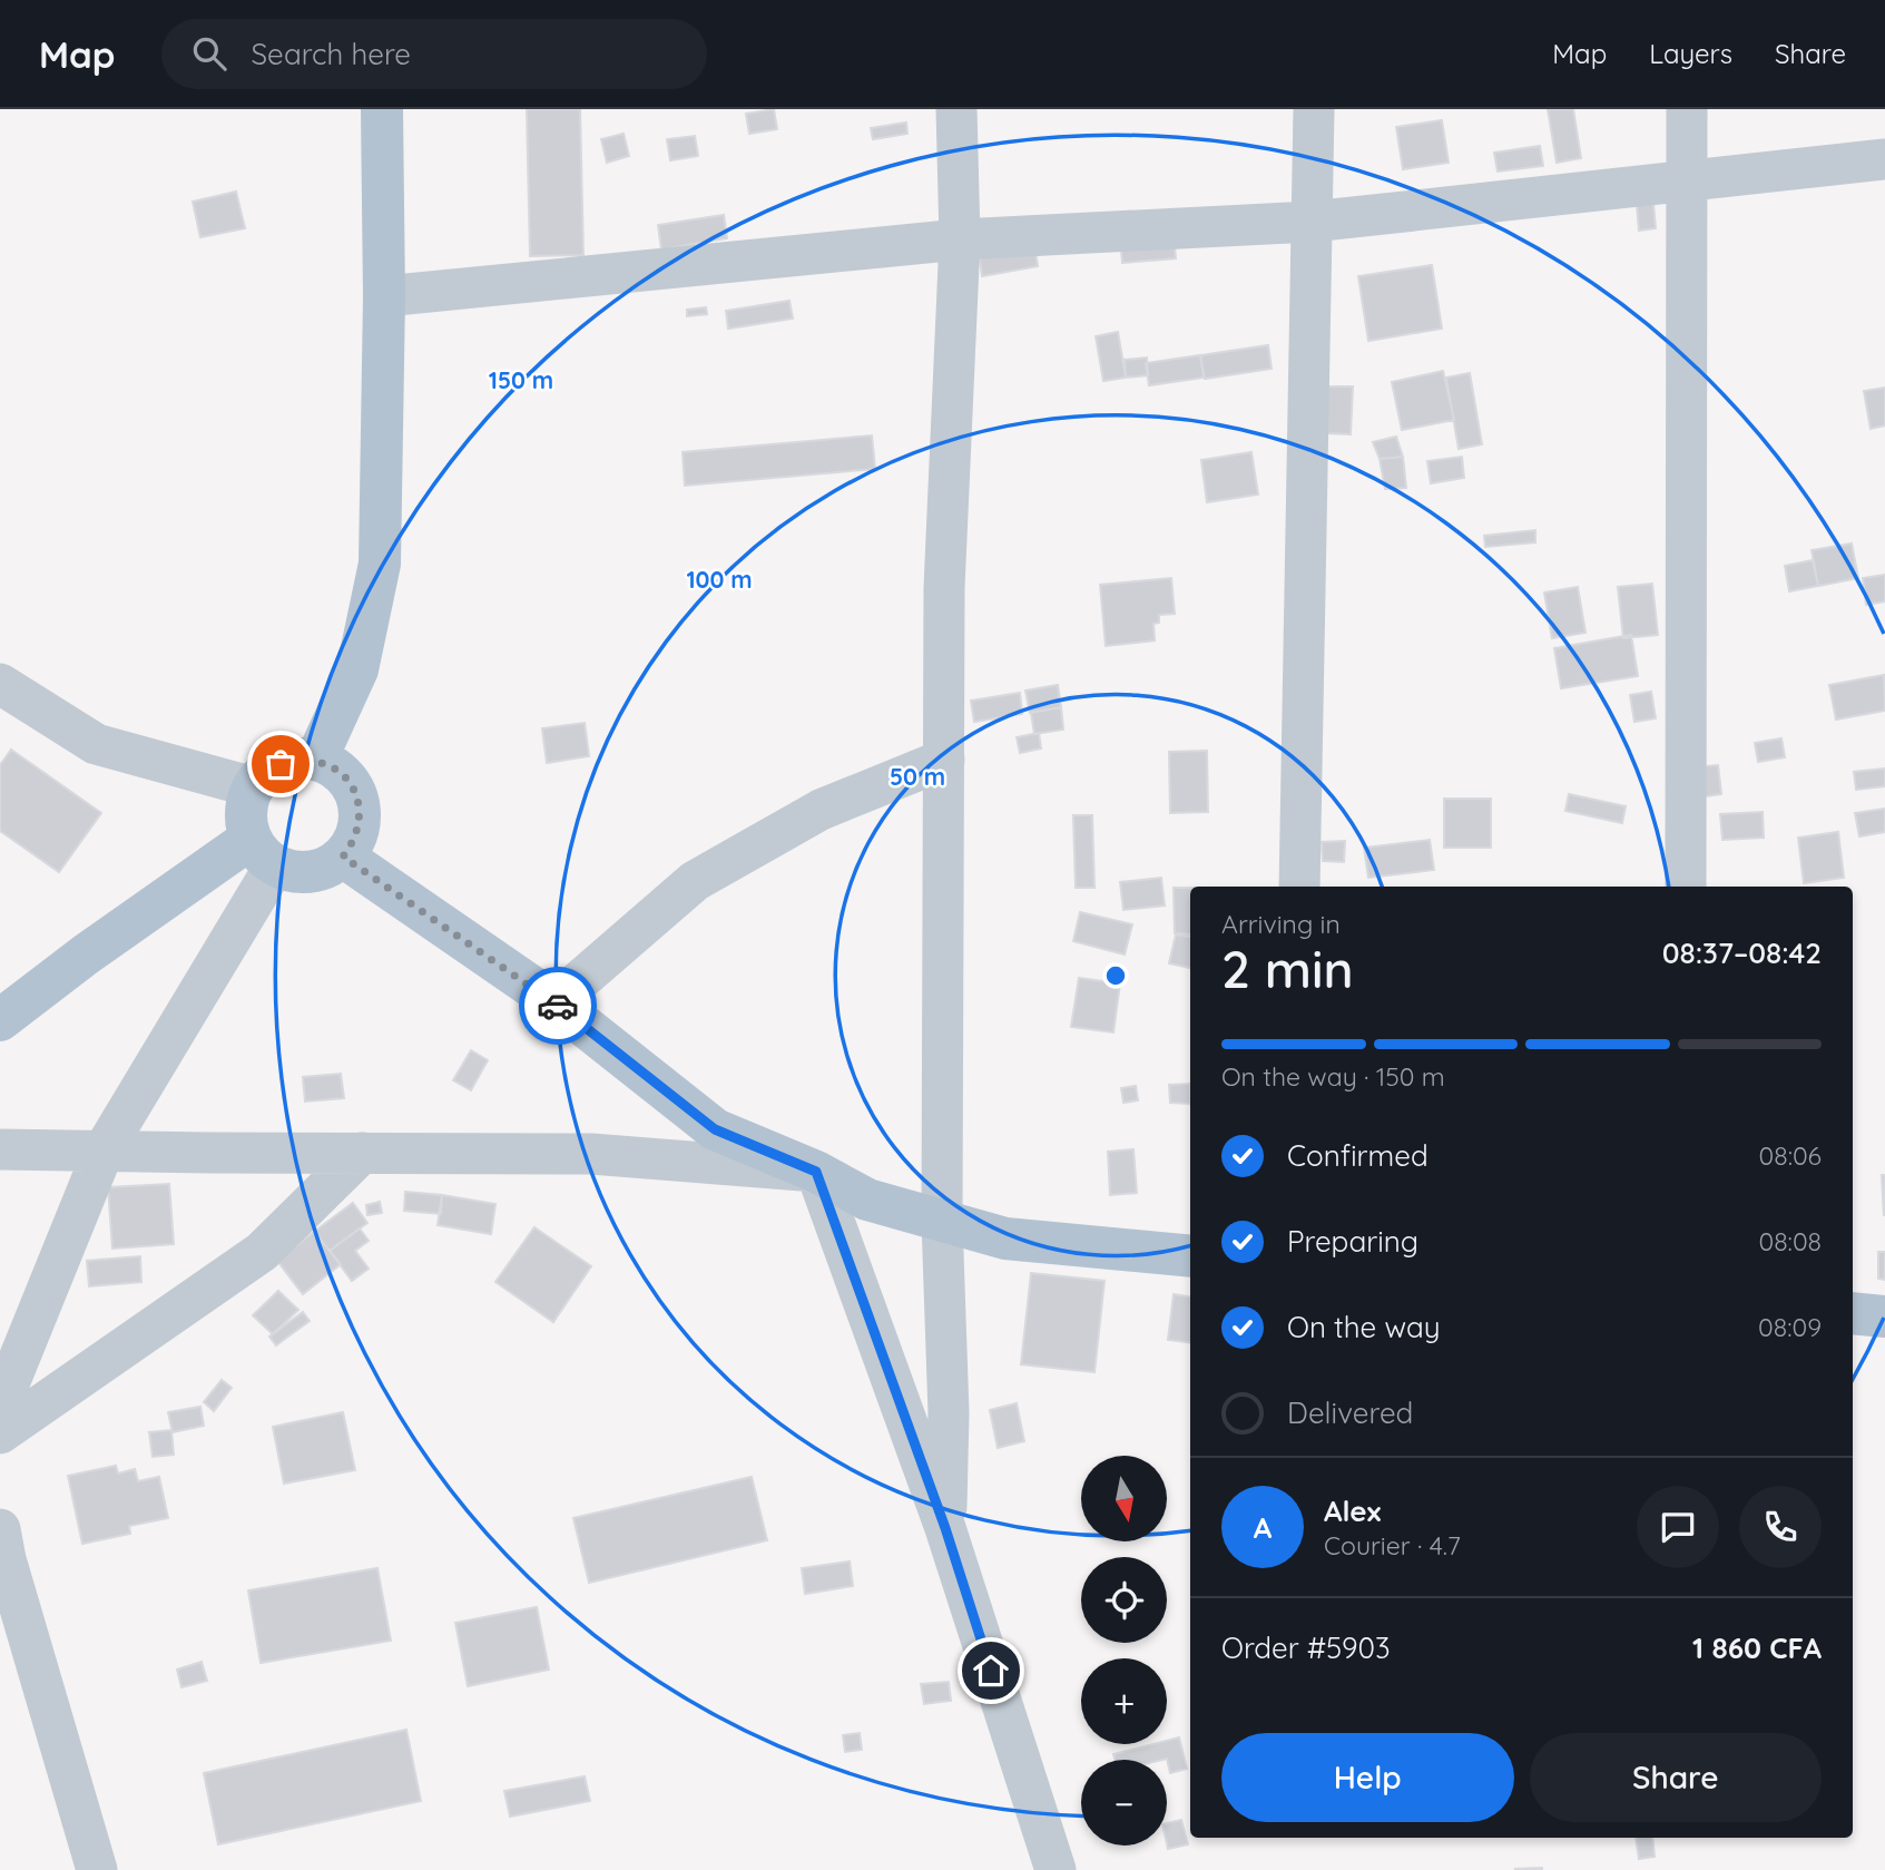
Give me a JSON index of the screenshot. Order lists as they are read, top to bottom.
{
  "north": "bottom",
  "page": {
    "header": "Map",
    "search": "Search here",
    "nav": ["Map", "Layers", "Share"],
    "heading": ["2 min", "Arriving in", "08:37–08:42"],
    "panel": [
      "Alex",
      "Courier · 4.7",
      "Order #5903",
      "1 860 CFA"
    ],
    "bar": "On the way · 150 m",
    "list": [
      ["Confirmed", "08:06"],
      ["Preparing", "08:08"],
      ["On the way", "08:09"],
      "Delivered"
    ],
    "map_buttons": ["+", "−"],
    "round": "A",
    "buttons": ["Help", "Share"]
  },
  "rings": ["150 m", "100 m", "50 m"]
}
